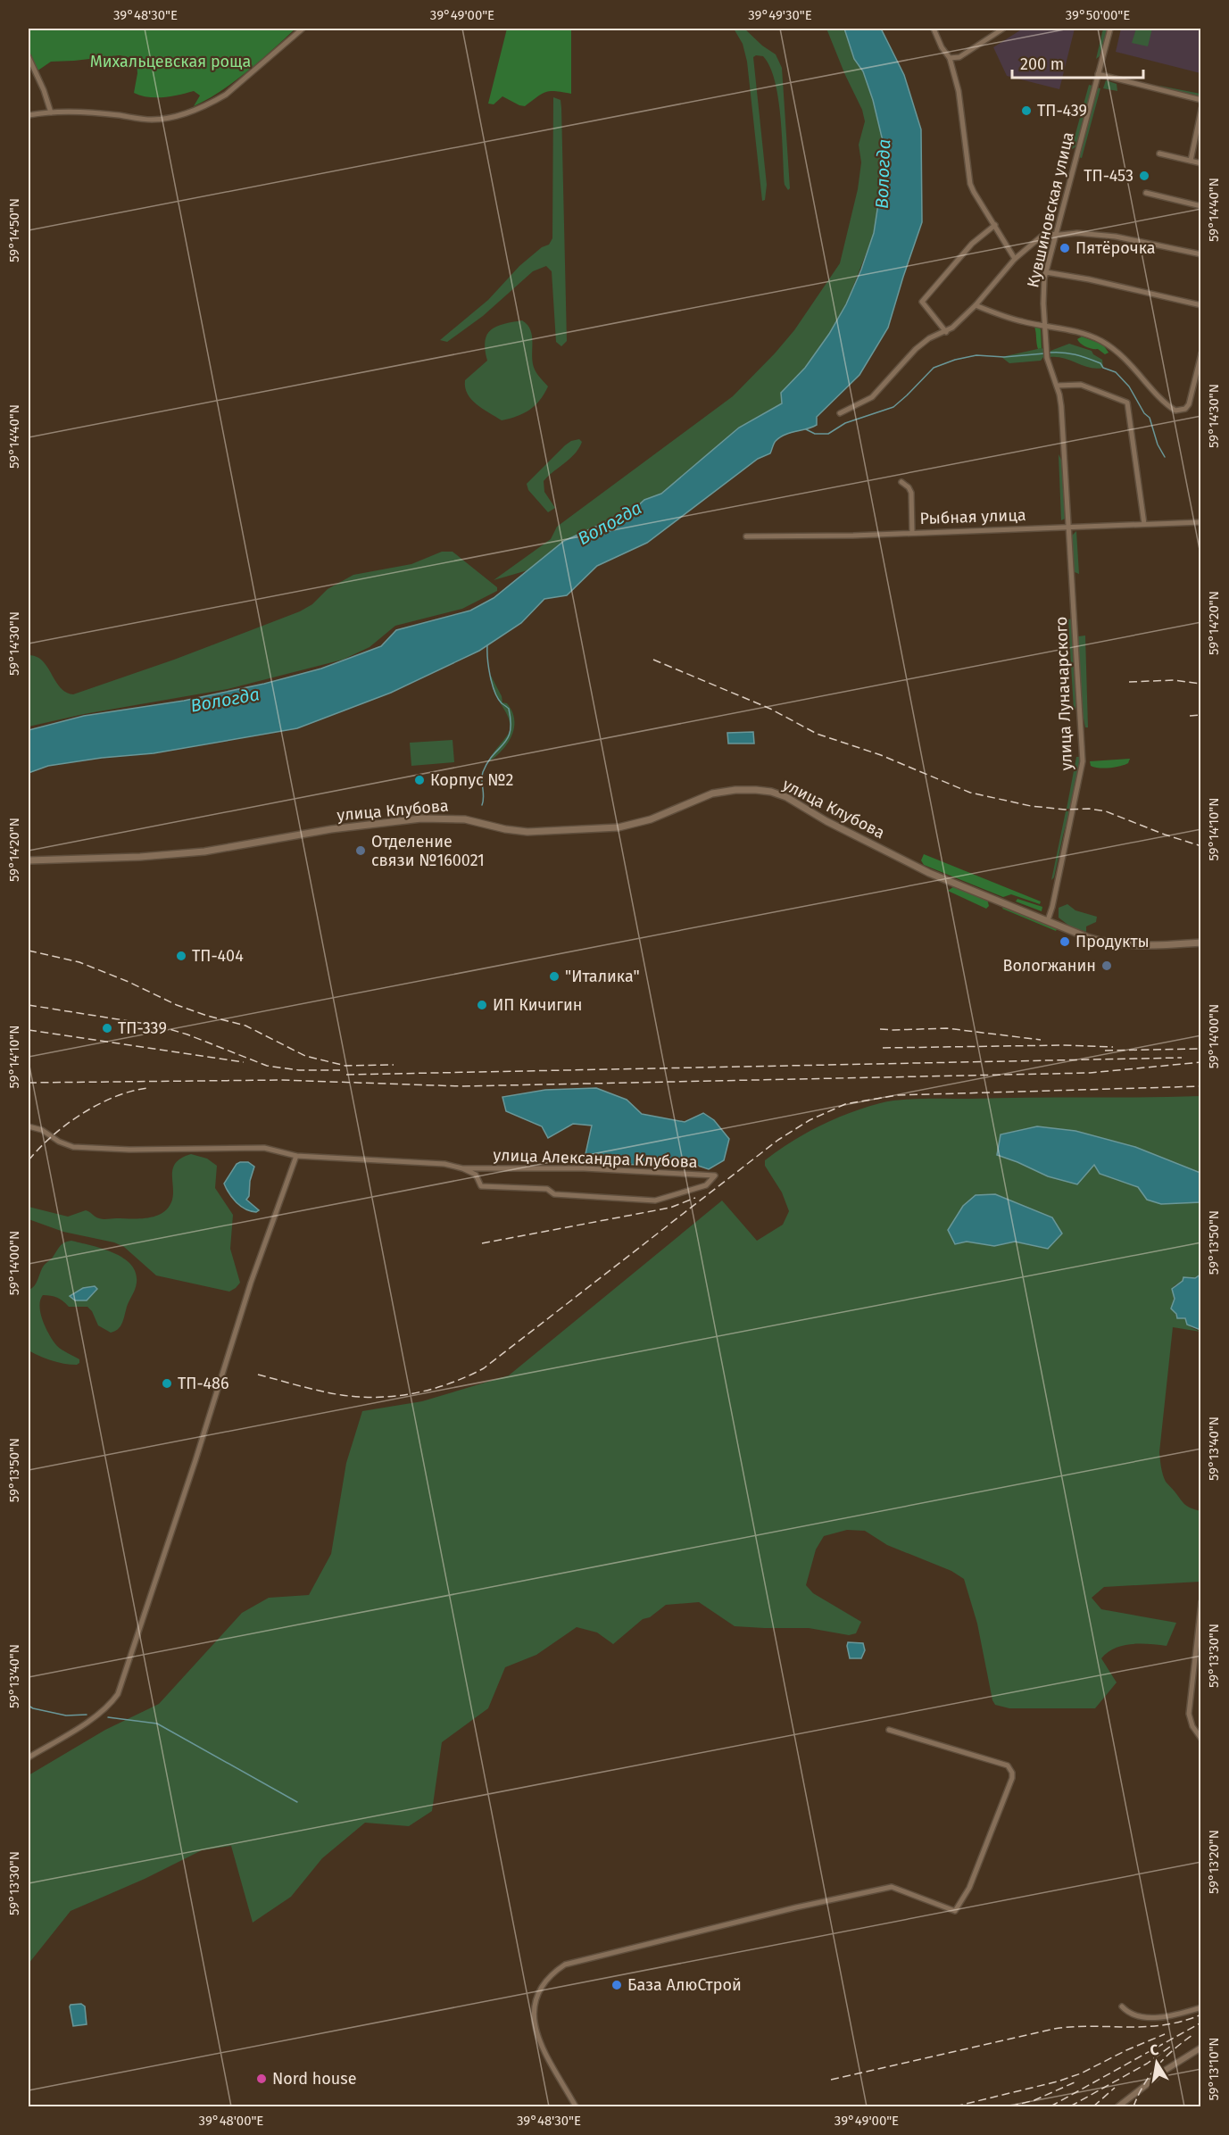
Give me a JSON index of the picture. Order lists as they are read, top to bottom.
{
  "streets": {
    "main road": ["улица Клубова"],
    "street": [
      "Кувшиновская улица",
      "Рыбная улица",
      "улица Луначарского",
      "улица Александра Клубова"
    ]
  },
  "crossings": [
    ["Кувшиновская улица", "Рыбная улица"],
    ["Кувшиновская улица", "улица Луначарского"],
    ["Рыбная улица", "улица Луначарского"],
    ["улица Луначарского", "улица Клубова"]
  ],
  "water": ["Вологда"],
  "parks": ["Михальцевская роща"],
  "places": [
    "ТП-439",
    "ТП-453",
    "Пятёрочка",
    "Корпус №2",
    "Отделение связи №160021",
    "Продукты",
    "ТП-404",
    "Вологжанин",
    "\"Италика\"",
    "ИП Кичигин",
    "ТП-339",
    "ТП-486",
    "База АлюСтрой",
    "Nord house"
  ],
  "scale_bar": "200 m",
  "north": "top",
  "coordinates": [
    "39°48'30\"E",
    "39°49'00\"E",
    "39°49'30\"E",
    "39°50'00\"E",
    "59°14'40\"N",
    "59°14'50\"N",
    "59°14'30\"N",
    "59°14'20\"N",
    "59°14'10\"N",
    "59°14'00\"N",
    "59°13'50\"N",
    "59°13'40\"N",
    "59°13'30\"N",
    "59°13'20\"N",
    "59°13'10\"N",
    "39°48'00\"E"
  ]
}
